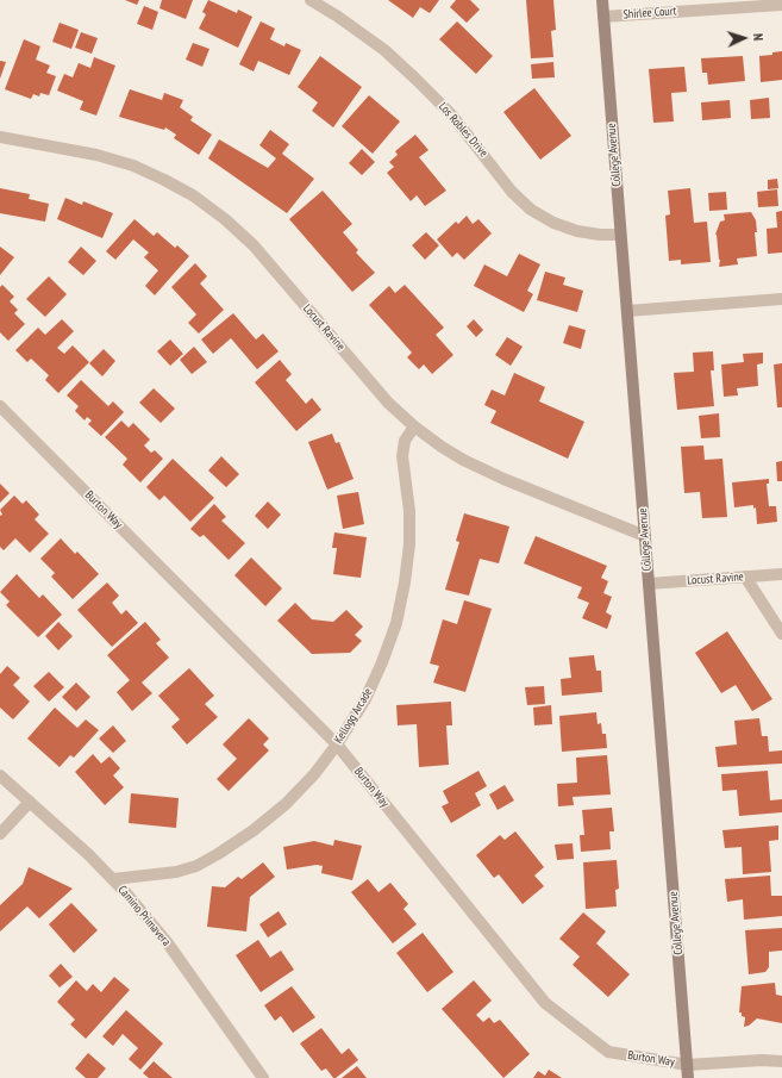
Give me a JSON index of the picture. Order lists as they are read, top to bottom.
{
  "streets": {
    "street": [
      "Shirlee Court",
      "Los Robles Drive",
      "College Avenue",
      "Locust Ravine",
      "Burton Way",
      "Kellogg Arcade",
      "Camino Primavera"
    ]
  },
  "crossings": [
    ["Shirlee Court", "College Avenue"],
    ["Los Robles Drive", "College Avenue"],
    ["College Avenue", "Locust Ravine"],
    ["College Avenue", "Burton Way"],
    ["Locust Ravine", "Kellogg Arcade"],
    ["Burton Way", "Kellogg Arcade"],
    ["Kellogg Arcade", "Camino Primavera"]
  ],
  "north": "right"
}
